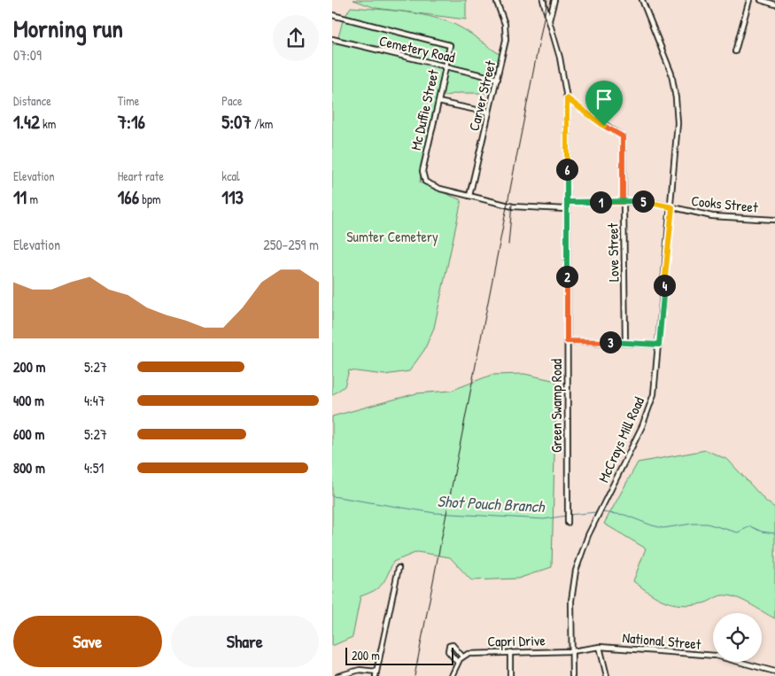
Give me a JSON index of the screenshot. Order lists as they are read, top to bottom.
{
  "streets": {
    "street": [
      "Cemetery Road",
      "Carver Street",
      "Mc Duffie Street",
      "Cooks Street",
      "Love Street",
      "Green Swamp Road",
      "McCrays Mill Road",
      "Capri Drive",
      "National Street"
    ]
  },
  "crossings": [
    ["Cemetery Road", "Carver Street"],
    ["Cemetery Road", "Mc Duffie Street"],
    ["Carver Street", "Mc Duffie Street"],
    ["Cooks Street", "Love Street"],
    ["Cooks Street", "Green Swamp Road"],
    ["Cooks Street", "McCrays Mill Road"],
    ["Love Street", "Green Swamp Road"],
    ["McCrays Mill Road", "Capri Drive"],
    ["McCrays Mill Road", "National Street"],
    ["Capri Drive", "National Street"]
  ],
  "water": ["Shot Pouch Branch"],
  "parks": ["Sumter Cemetery"],
  "scale_bar": "200 m",
  "page": {
    "heading": ["Morning run", "07:09"],
    "stats": [
      ["Distance", "1.42 km"],
      ["Time", "7:16"],
      ["Pace", "5:07 /km"],
      ["Elevation", "11 m"],
      ["Heart rate", "166 bpm"],
      ["kcal", "113"]
    ],
    "pins": [
      "6",
      "5",
      "1",
      "2",
      "4",
      "3"
    ],
    "chart": ["Elevation", "250–259 m"],
    "list": [
      {
        "name": "200 m",
        "note": "5:27"
      },
      {
        "name": "400 m",
        "note": "4:47"
      },
      {
        "name": "600 m",
        "note": "5:27"
      },
      {
        "name": "800 m",
        "note": "4:51"
      }
    ],
    "buttons": ["Save", "Share"],
    "scale": "200 m"
  }
}
